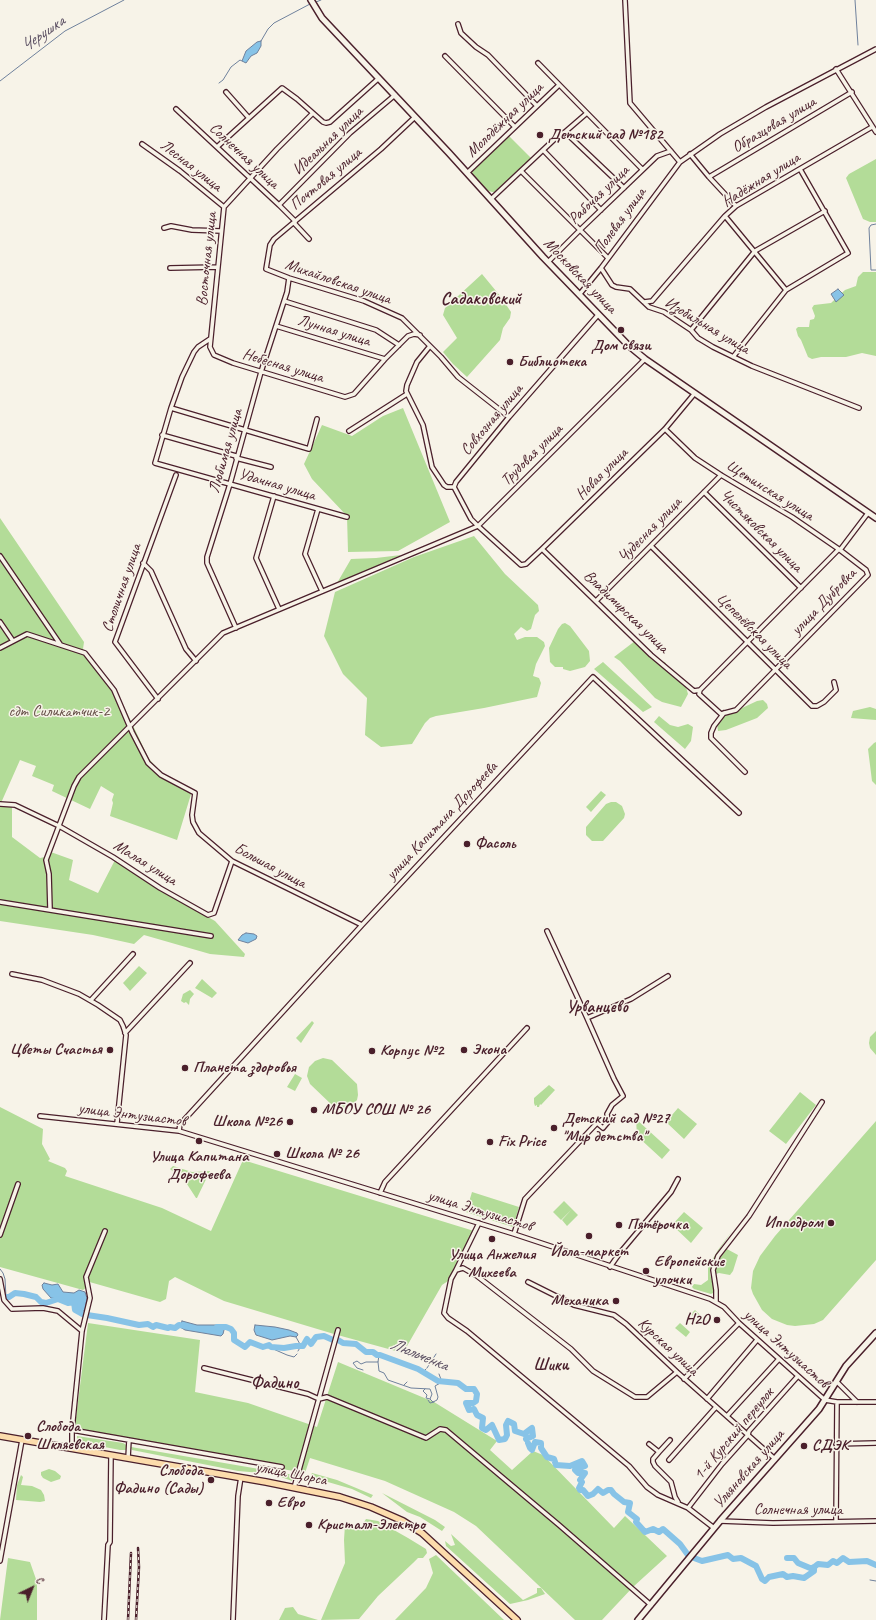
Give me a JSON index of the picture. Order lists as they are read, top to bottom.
{
  "streets": {
    "main road": ["Московская улица", "Ульяновская улица", "улица Щорса"],
    "street": [
      "Молодёжная улица",
      "Образцовая улица",
      "Идеальная улица",
      "Солнечная улица",
      "Лесная улица",
      "Почтовая улица",
      "Надёжная улица",
      "Рабочая улица",
      "Полевая улица",
      "Восточная улица",
      "Михайловская улица",
      "Изобильная улица",
      "Лунная улица",
      "Небесная улица",
      "Совхозная улица",
      "Любимая улица",
      "Трудовая улица",
      "Новая улица",
      "Удачная улица",
      "Щетинская улица",
      "Чудесная улица",
      "Чистяковская улица",
      "Столичная улица",
      "улица Дубровка",
      "Владимирская улица",
      "Цепелёвская улица",
      "улица Капитана Дорофеева",
      "Малая улица",
      "Большая улица",
      "улица Энтузиастов",
      "Курская улица",
      "1-й Курский переулок"
    ]
  },
  "crossings": [
    ["Молодёжная улица", "Московская улица"],
    ["Идеальная улица", "Солнечная улица"],
    ["Идеальная улица", "Московская улица"],
    ["Солнечная улица", "Почтовая улица"],
    ["Солнечная улица", "Восточная улица"],
    ["Солнечная улица", "Ульяновская улица"],
    ["Лесная улица", "Восточная улица"],
    ["Почтовая улица", "Московская улица"],
    ["Почтовая улица", "Михайловская улица"],
    ["Надёжная улица", "Изобильная улица"],
    ["Рабочая улица", "Московская улица"],
    ["Полевая улица", "Московская улица"],
    ["Полевая улица", "Изобильная улица"],
    ["Восточная улица", "Небесная улица"],
    ["Московская улица", "Совхозная улица"],
    ["Московская улица", "Трудовая улица"],
    ["Московская улица", "Новая улица"],
    ["Михайловская улица", "Совхозная улица"],
    ["Михайловская улица", "Любимая улица"],
    ["Лунная улица", "Небесная улица"],
    ["Лунная улица", "Любимая улица"],
    ["Небесная улица", "Любимая улица"],
    ["Любимая улица", "Удачная улица"],
    ["Трудовая улица", "Новая улица"],
    ["Новая улица", "Щетинская улица"],
    ["Новая улица", "Владимирская улица"],
    ["Щетинская улица", "Чудесная улица"],
    ["Щетинская улица", "улица Дубровка"],
    ["Чудесная улица", "Чистяковская улица"],
    ["Чудесная улица", "Владимирская улица"],
    ["Чудесная улица", "Цепелёвская улица"],
    ["улица Дубровка", "Цепелёвская улица"],
    ["улица Капитана Дорофеева", "Большая улица"],
    ["улица Капитана Дорофеева", "улица Энтузиастов"],
    ["Малая улица", "Большая улица"],
    ["улица Энтузиастов", "1-й Курский переулок"],
    ["улица Энтузиастов", "Ульяновская улица"],
    ["Курская улица", "1-й Курский переулок"],
    ["Курская улица", "Ульяновская улица"]
  ],
  "districts": [
    "Садаковский",
    "Урванцево",
    "Шики",
    "Фадино"
  ],
  "water": ["Черушка", "Люльченка"],
  "parks": ["сдт Силикатчик-2"],
  "places": [
    "Детский сад №182",
    "Дом связи",
    "Библиотека",
    "Фасоль",
    "Цветы Счастья",
    "Экона",
    "Корпус №2",
    "Планета здоровья",
    "МБОУ СОШ № 26",
    "Школа №26",
    "Детский сад №27 \"Мир детства\"",
    "Улица Капитана Дорофеева",
    "Fix Price",
    "Школа № 26",
    "Ипподром",
    "Пятёрочка",
    "Йола-маркет",
    "Улица Анжелия Михеева",
    "Европейские улочки",
    "Механика",
    "H2O",
    "Слобода Шкляевская",
    "СДЭК",
    "Слобода Фадино (Сады)",
    "Евро",
    "Кристалл-Электро"
  ],
  "north": "top right"
}
